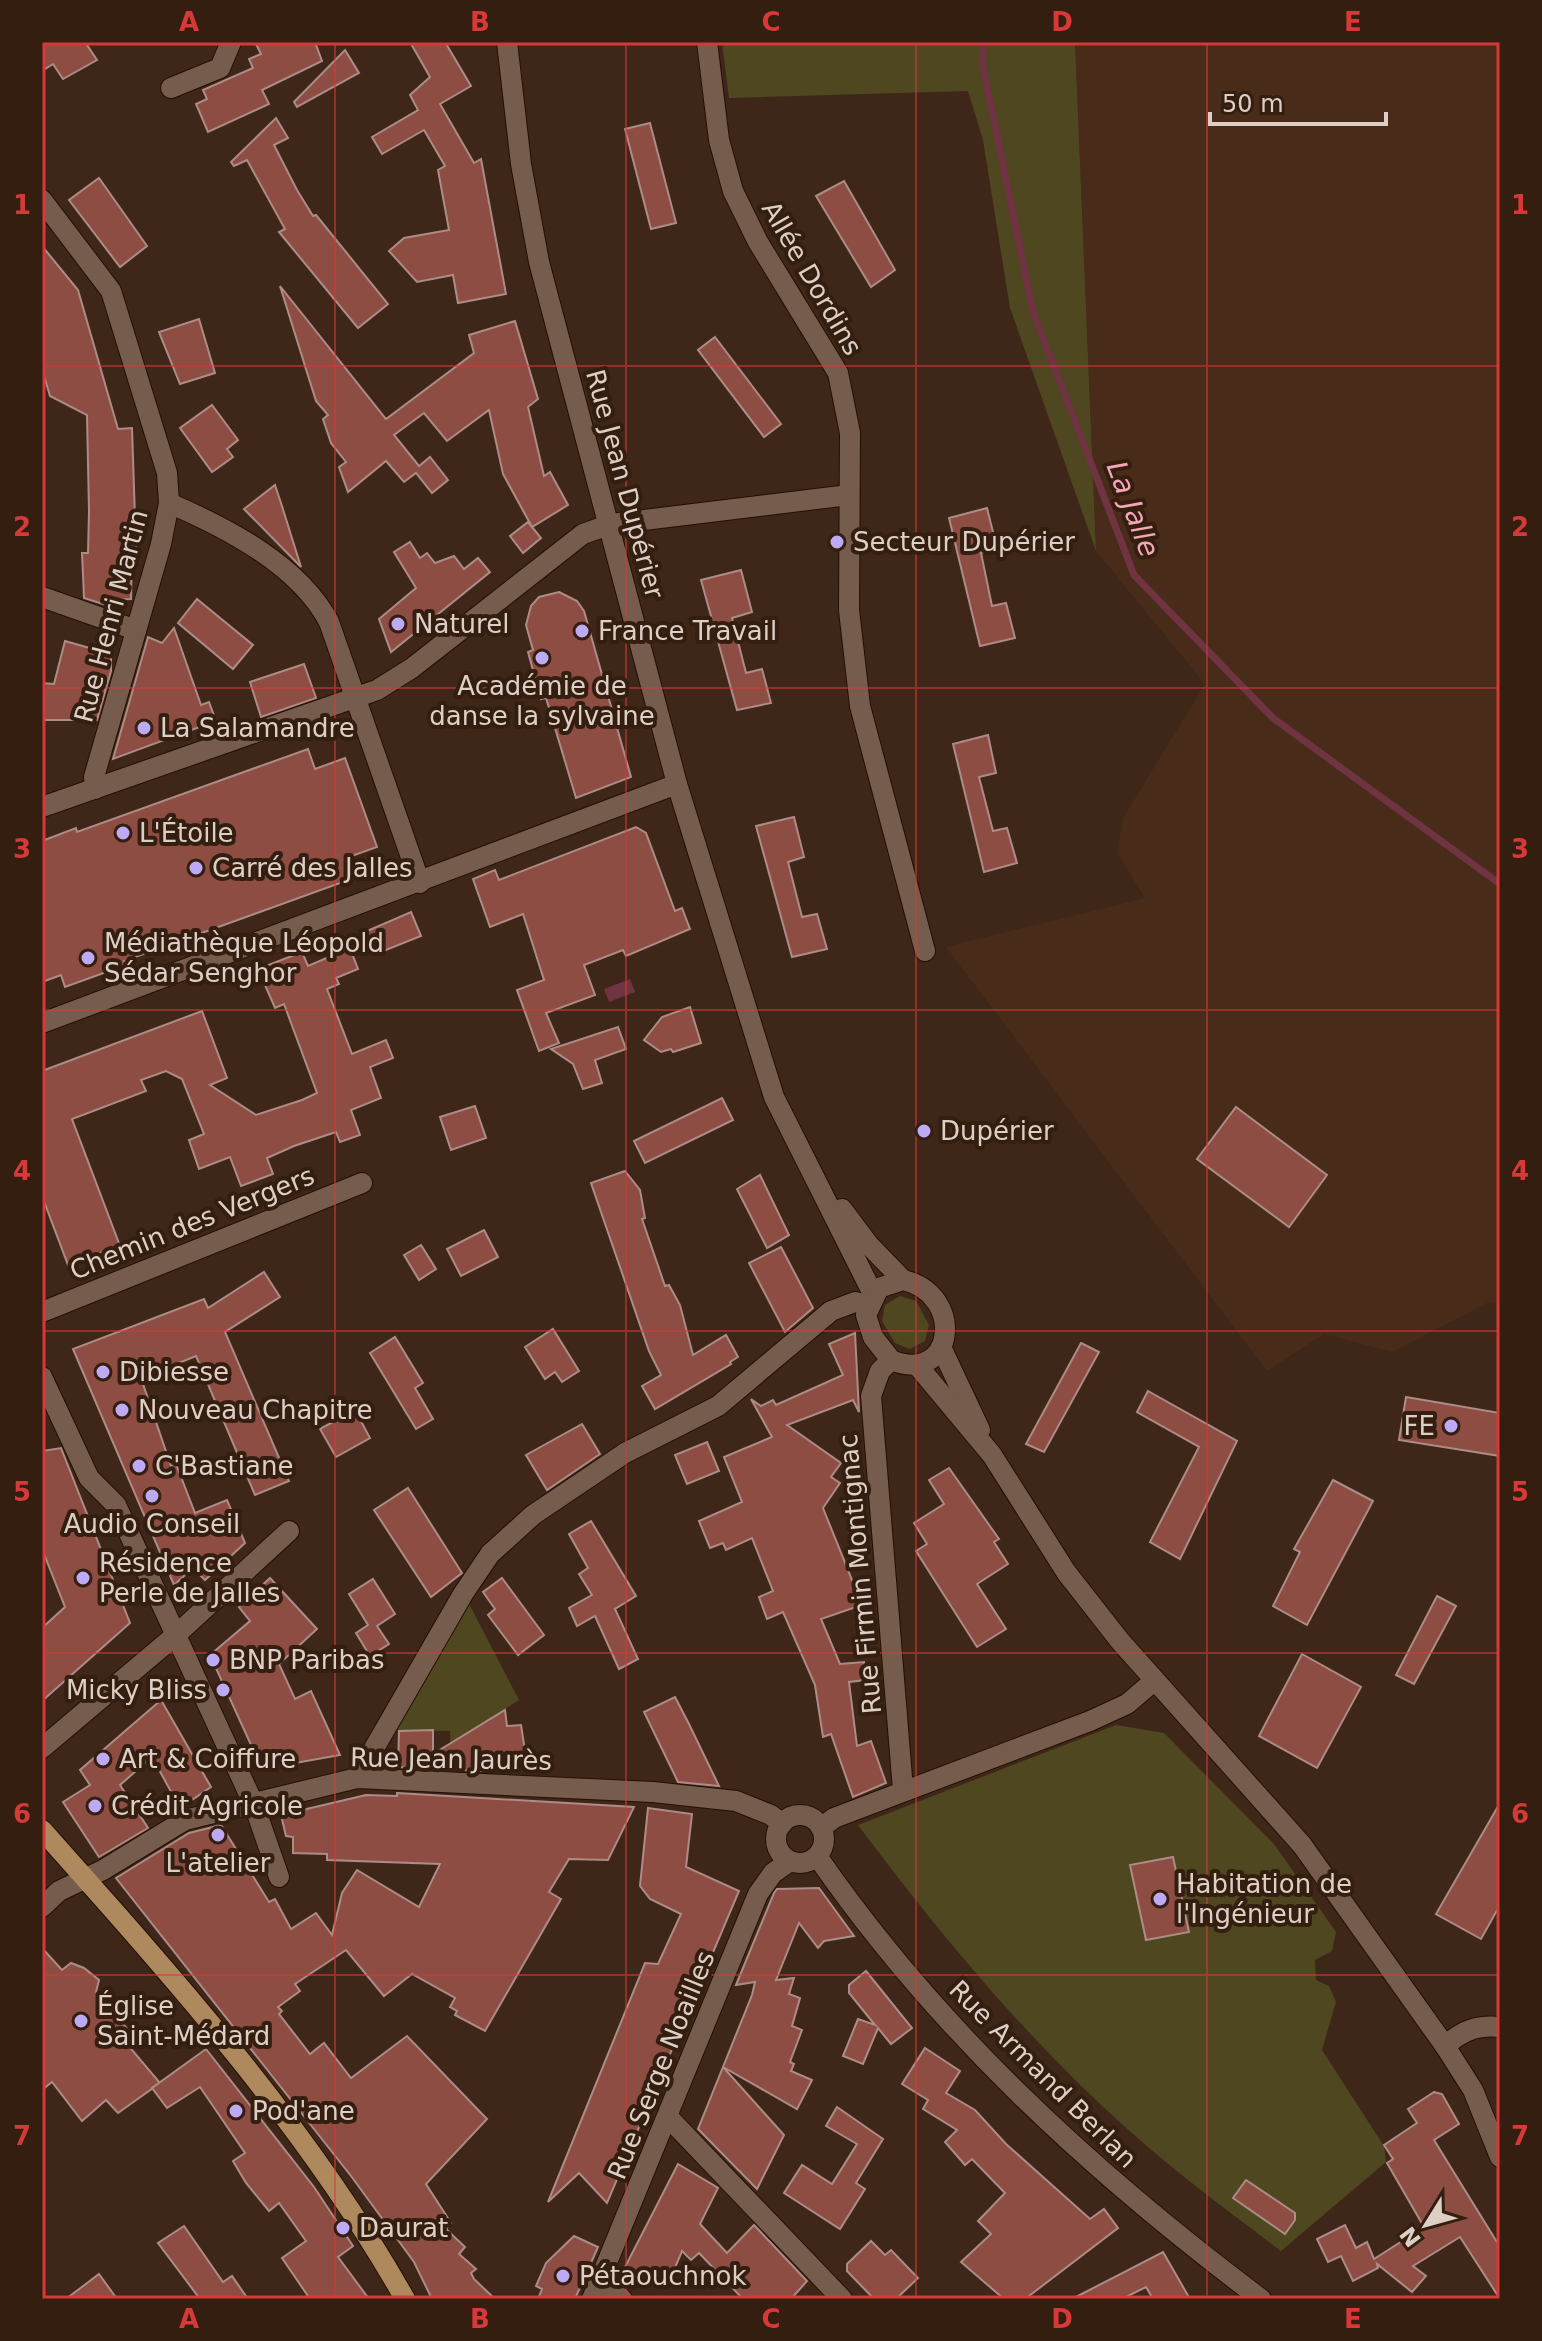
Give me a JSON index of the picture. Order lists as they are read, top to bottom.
{
  "streets": {
    "street": [
      "Allée Dordins",
      "Rue Jean Dupérier",
      "Rue Henri Martin",
      "Chemin des Vergers",
      "Rue Firmin Montignac",
      "Rue Jean Jaurès",
      "Rue Serge Noailles",
      "Rue Armand Berlan"
    ]
  },
  "crossings": [
    ["Rue Jean Dupérier", "Rue Firmin Montignac"],
    ["Rue Jean Jaurès", "Rue Serge Noailles"],
    ["Rue Jean Jaurès", "Rue Armand Berlan"],
    ["Rue Serge Noailles", "Rue Armand Berlan"]
  ],
  "water": ["La Jalle"],
  "places": [
    "Secteur Dupérier",
    "Naturel",
    "France Travail",
    "Académie de danse la sylvaine",
    "La Salamandre",
    "L'Étoile",
    "Carré des Jalles",
    "Médiathèque Léopold Sédar Senghor",
    "Dupérier",
    "Dibiesse",
    "Nouveau Chapitre",
    "FE",
    "C'Bastiane",
    "Audio Conseil",
    "Résidence Perle de Jalles",
    "BNP Paribas",
    "Micky Bliss",
    "Art & Coiffure",
    "Crédit Agricole",
    "L'atelier",
    "Habitation de l'Ingénieur",
    "Église Saint-Médard",
    "Pod'ane",
    "Daurat",
    "Pétaouchnok"
  ],
  "scale_bar": "50 m",
  "north": "bottom left",
  "grid": {
    "columns": [
      "A",
      "B",
      "C",
      "D",
      "E"
    ],
    "rows": [
      "1",
      "2",
      "3",
      "4",
      "5",
      "6",
      "7"
    ]
  }
}
